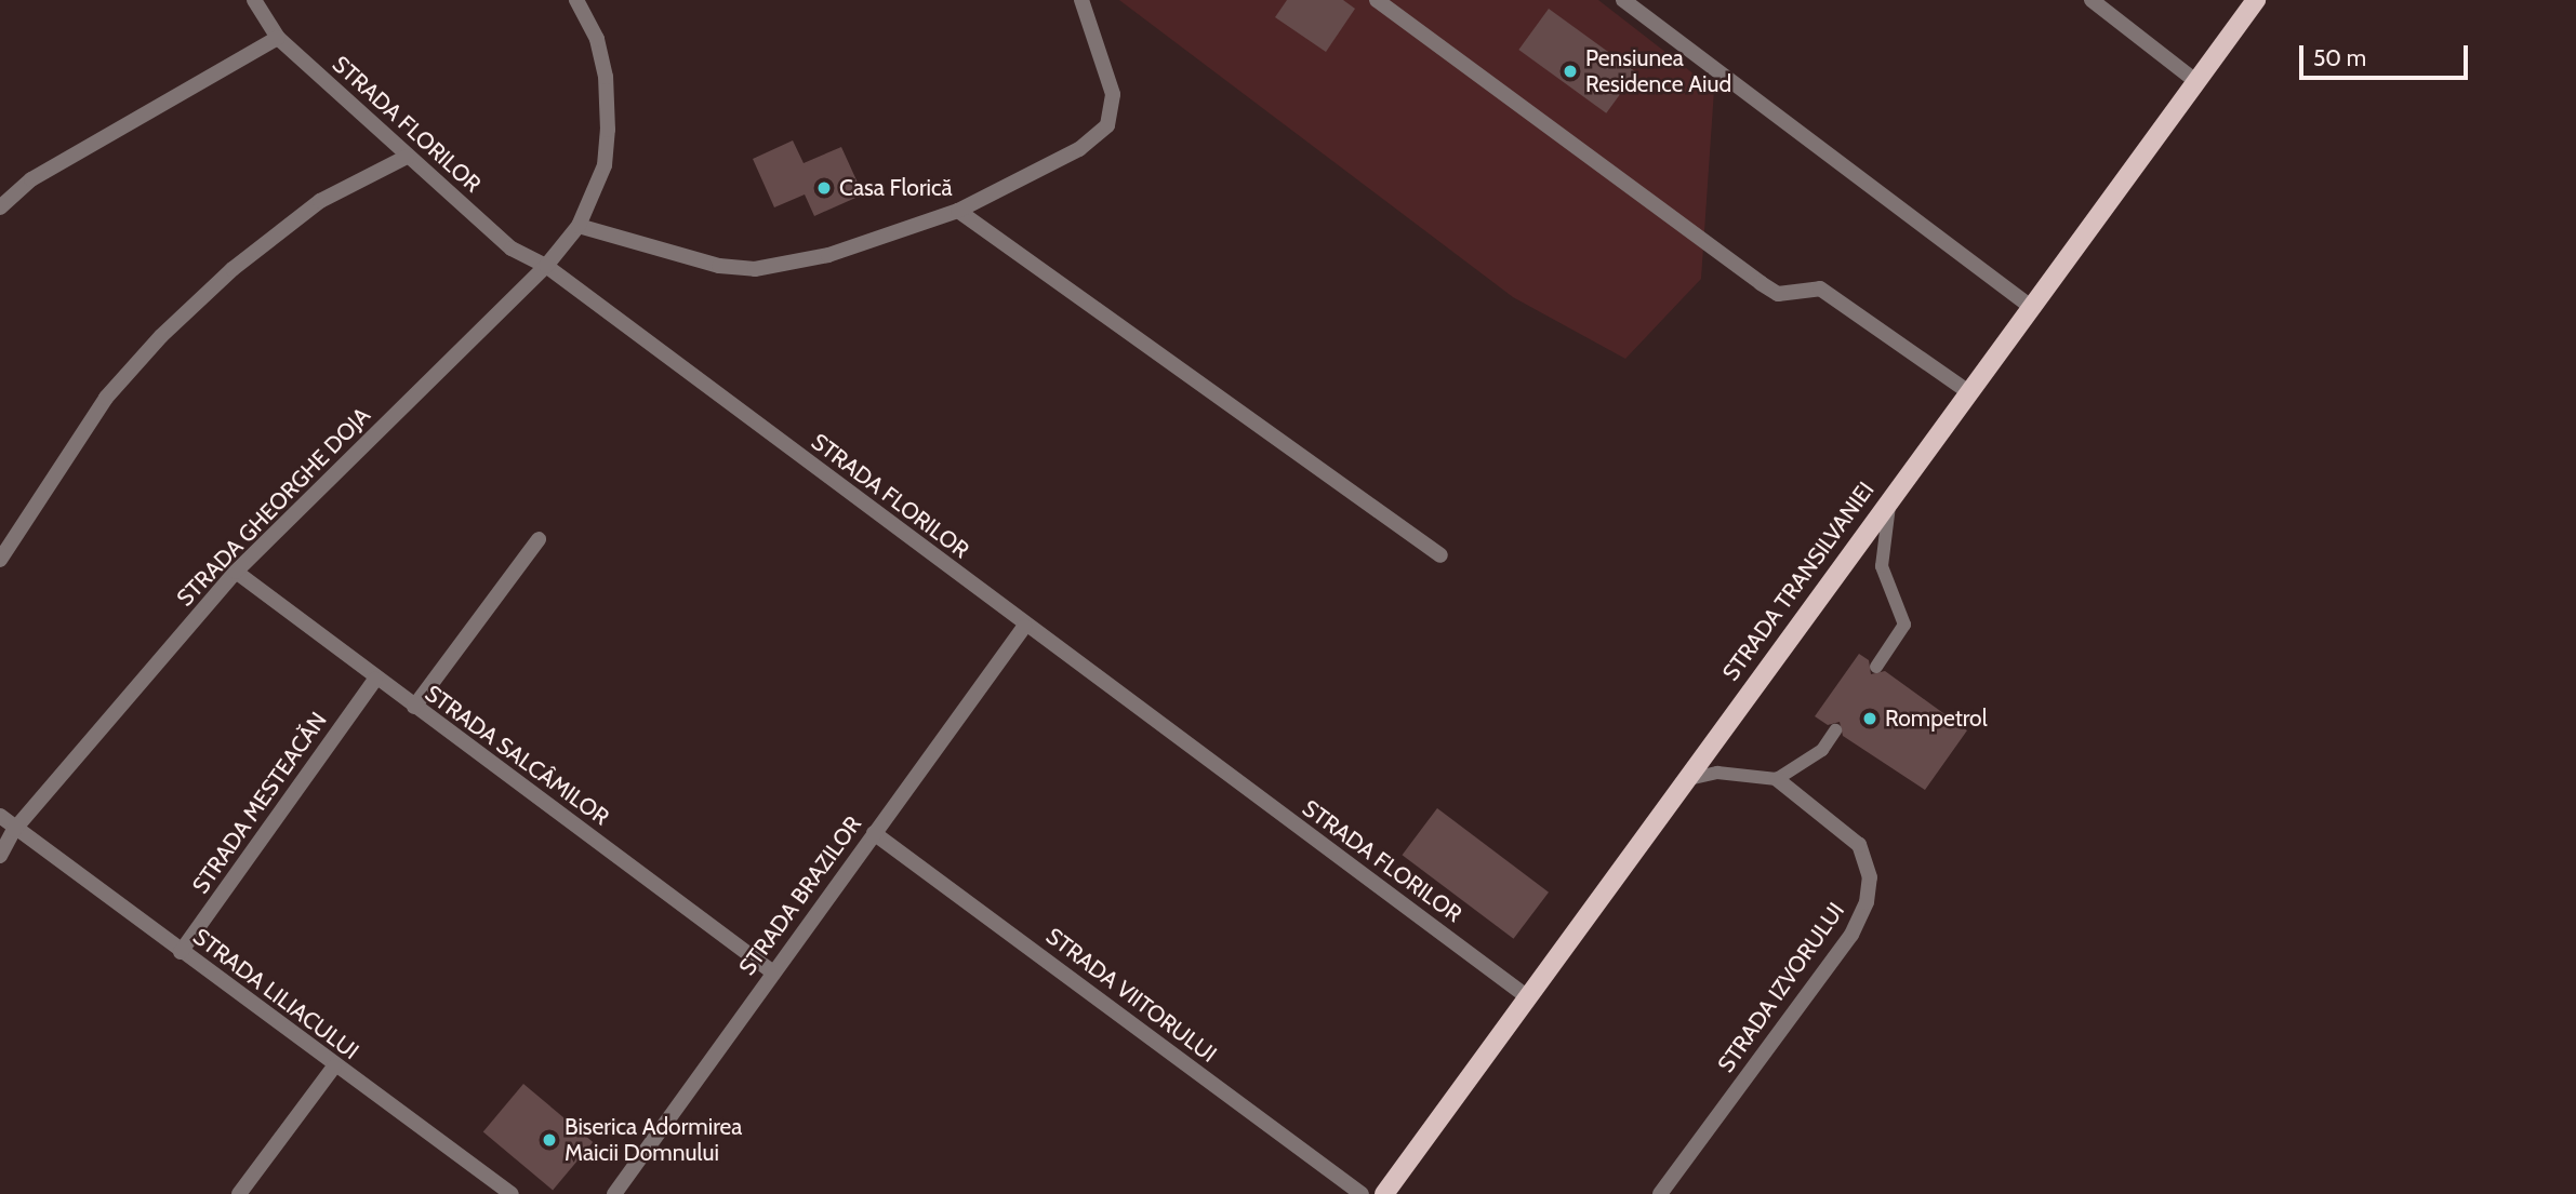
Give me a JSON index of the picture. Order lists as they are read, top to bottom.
{
  "streets": {
    "main road": ["STRADA TRANSILVANIEI"],
    "street": [
      "STRADA FLORILOR",
      "STRADA GHEORGHE DOJA",
      "STRADA SALCÂMILOR",
      "STRADA MESTEACĂN",
      "STRADA BRAZILOR",
      "STRADA IZVORULUI",
      "STRADA LILIACULUI",
      "STRADA VIITORULUI"
    ]
  },
  "crossings": [
    ["STRADA FLORILOR", "STRADA GHEORGHE DOJA"],
    ["STRADA FLORILOR", "STRADA TRANSILVANIEI"],
    ["STRADA FLORILOR", "STRADA BRAZILOR"],
    ["STRADA GHEORGHE DOJA", "STRADA SALCÂMILOR"],
    ["STRADA GHEORGHE DOJA", "STRADA LILIACULUI"],
    ["STRADA SALCÂMILOR", "STRADA MESTEACĂN"],
    ["STRADA SALCÂMILOR", "STRADA BRAZILOR"],
    ["STRADA MESTEACĂN", "STRADA LILIACULUI"],
    ["STRADA BRAZILOR", "STRADA VIITORULUI"]
  ],
  "places": [
    "Pensiunea Residence Aiud",
    "Casa Florică",
    "Rompetrol",
    "Biserica Adormirea Maicii Domnului"
  ],
  "scale_bar": "50 m"
}
